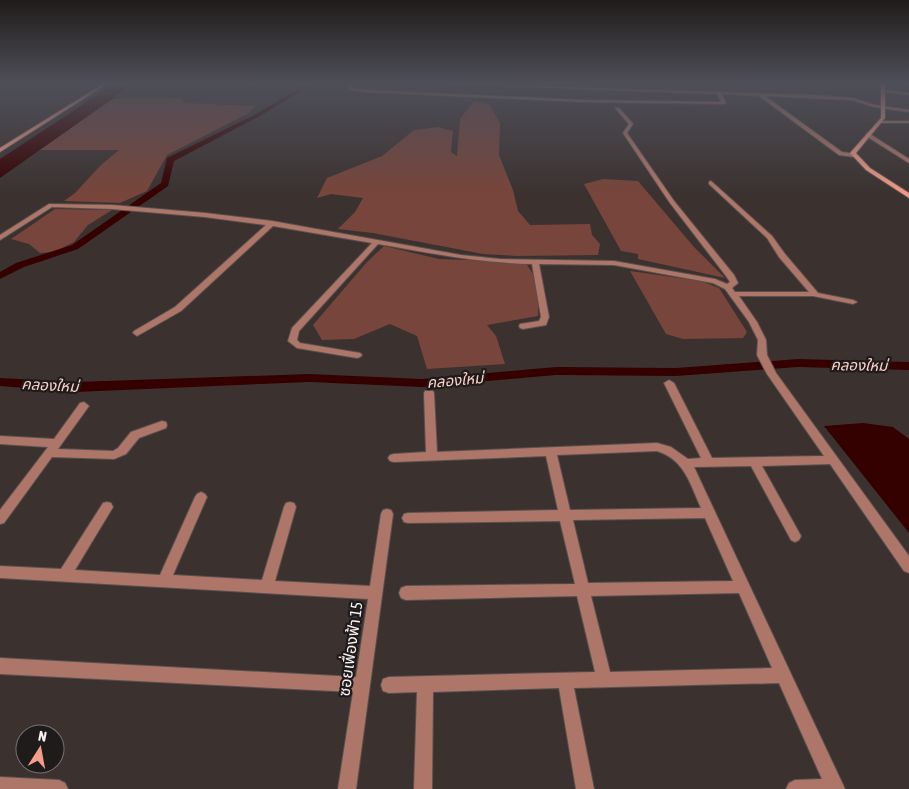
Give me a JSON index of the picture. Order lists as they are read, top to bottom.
{
  "streets": {
    "street": ["ซอยเฟื่องฟ้า 15"]
  },
  "water": ["คลองใหม่"],
  "north": "top"
}
